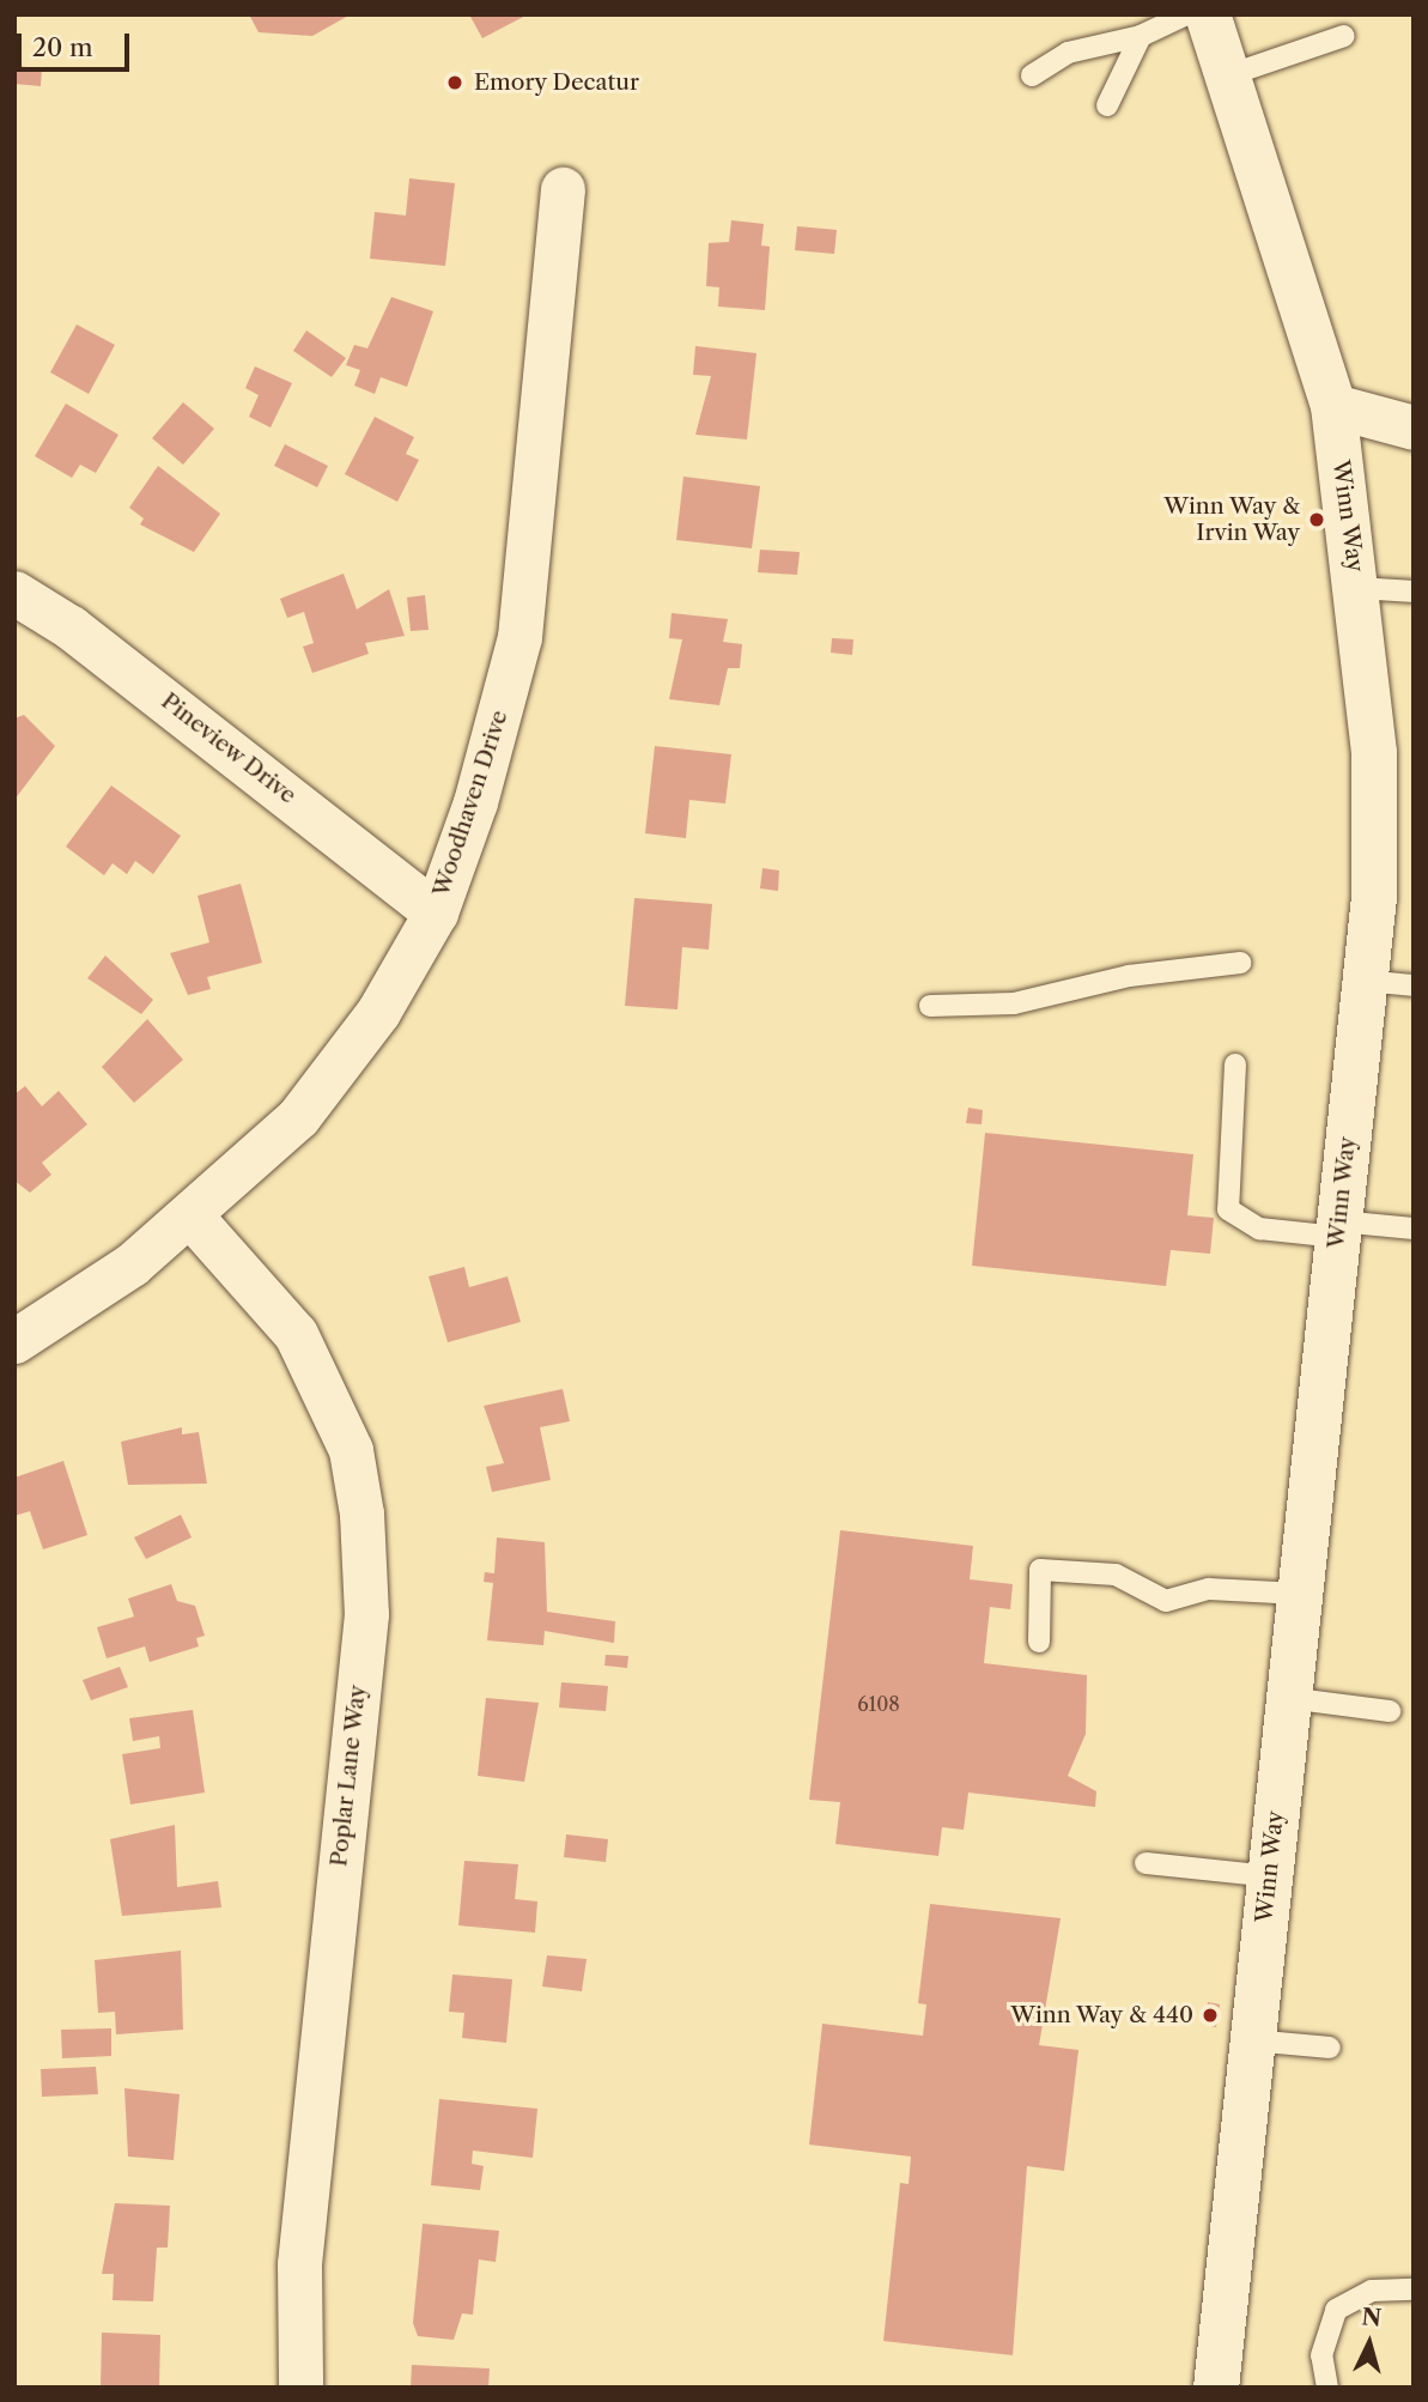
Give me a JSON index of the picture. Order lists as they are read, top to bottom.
{
  "streets": {
    "street": [
      "Winn Way",
      "Pineview Drive",
      "Woodhaven Drive",
      "Poplar Lane Way"
    ]
  },
  "crossings": [
    ["Pineview Drive", "Woodhaven Drive"],
    ["Woodhaven Drive", "Poplar Lane Way"]
  ],
  "places": ["Emory Decatur", "Winn Way & Irvin Way", "Winn Way & 440"],
  "house_numbers": ["6108"],
  "scale_bar": "20 m",
  "north": "top"
}
